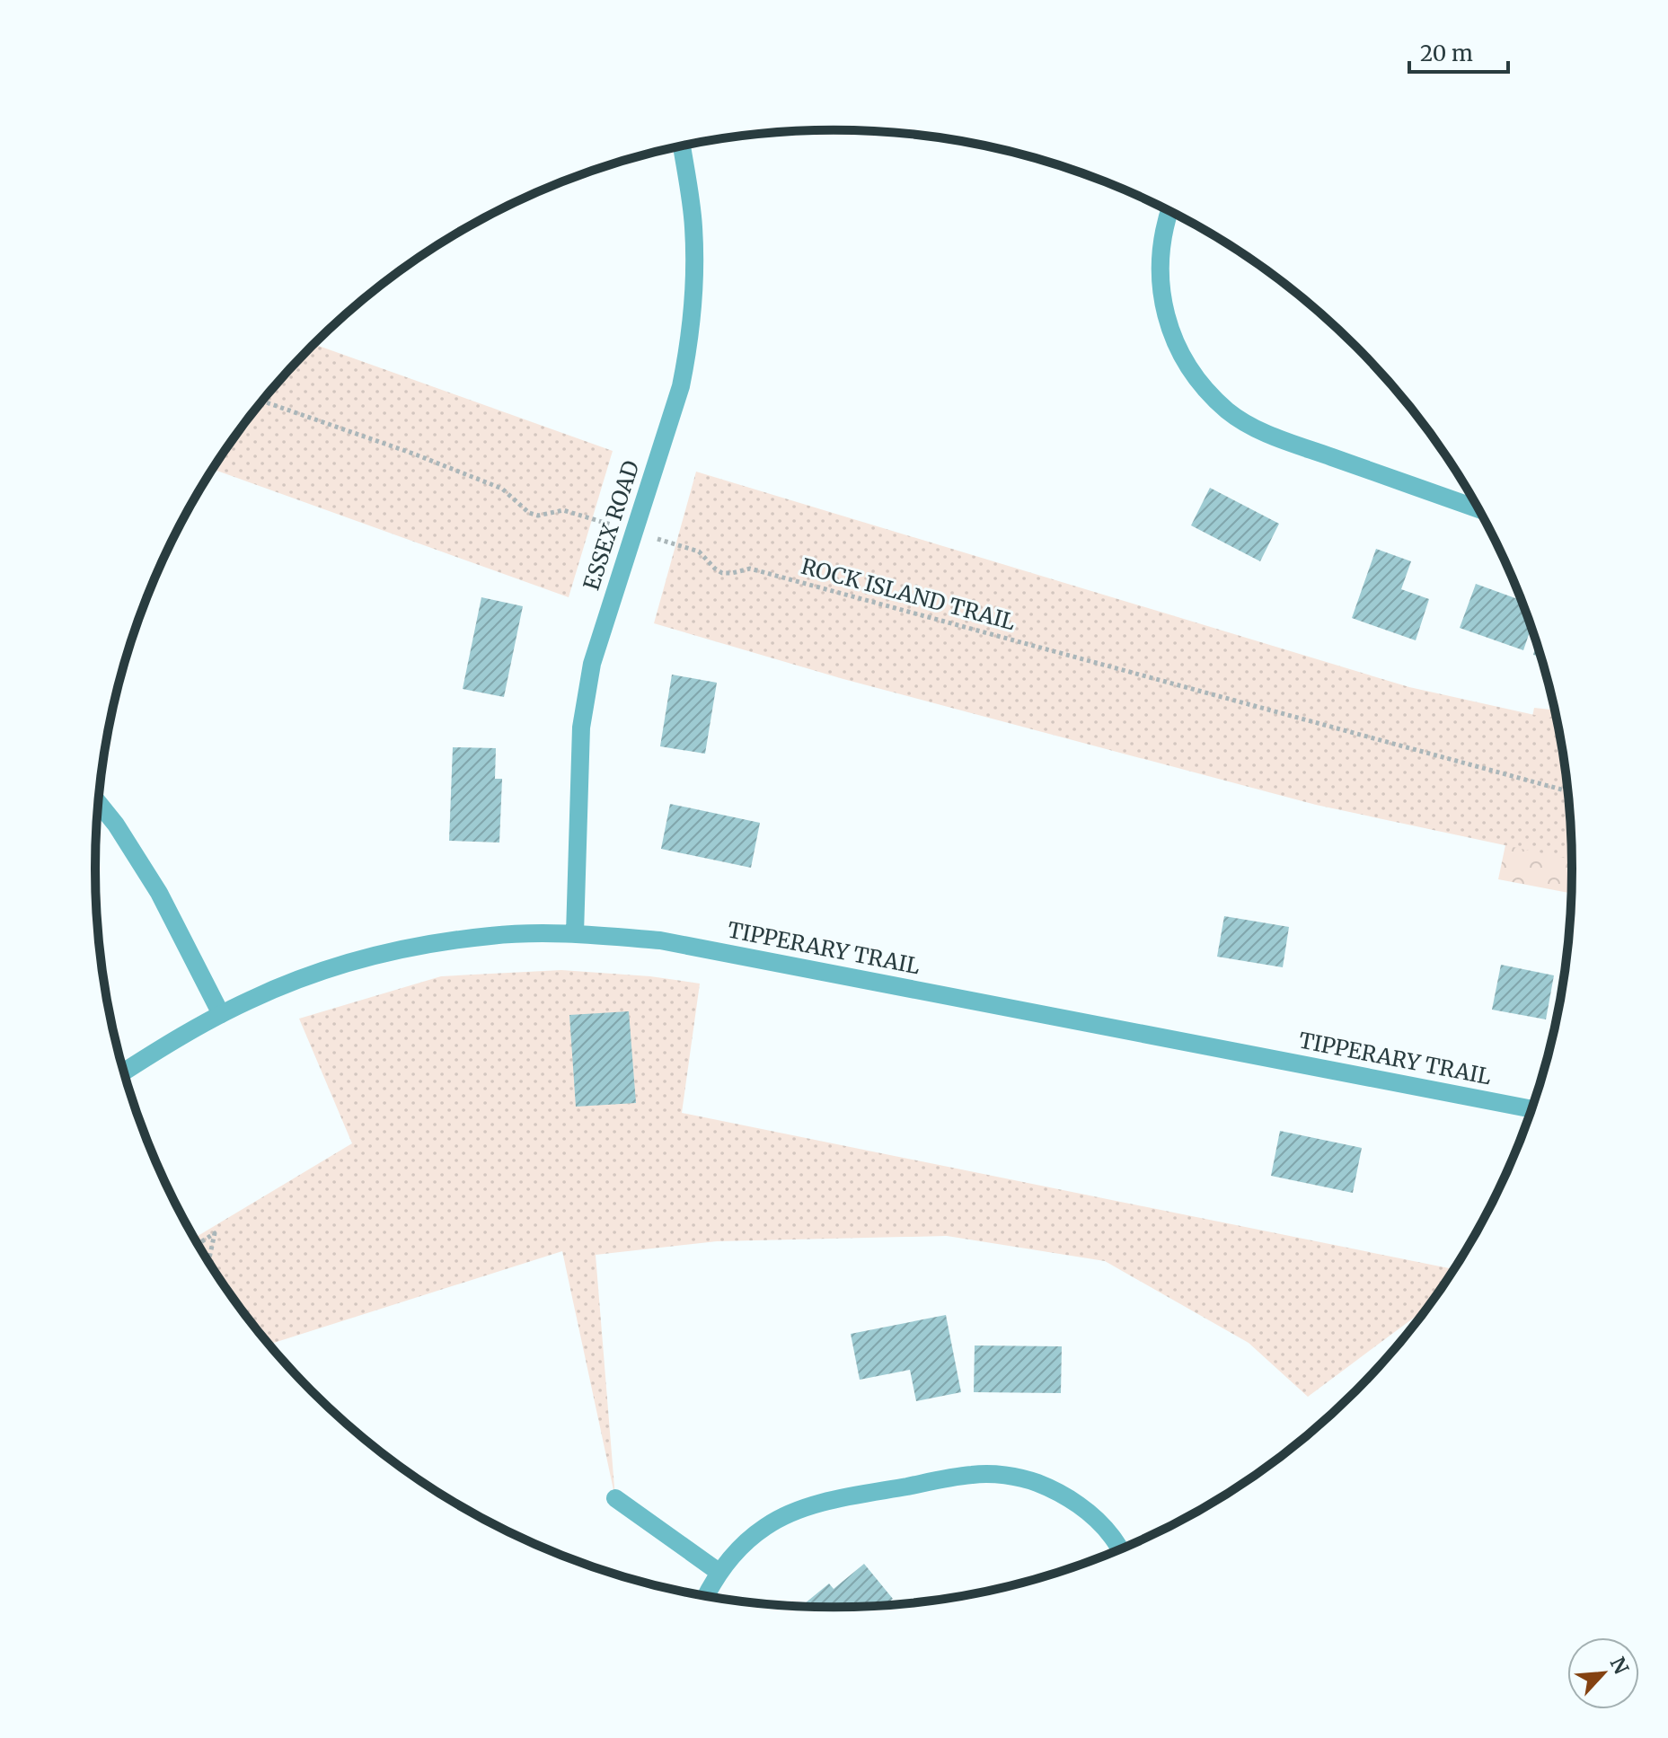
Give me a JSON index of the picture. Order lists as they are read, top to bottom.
{
  "streets": {
    "street": ["ESSEX ROAD", "TIPPERARY TRAIL"],
    "path": ["ROCK ISLAND TRAIL"]
  },
  "crossings": [
    ["ESSEX ROAD", "ROCK ISLAND TRAIL"],
    ["ESSEX ROAD", "TIPPERARY TRAIL"]
  ],
  "scale_bar": "20 m",
  "north": "top right"
}
